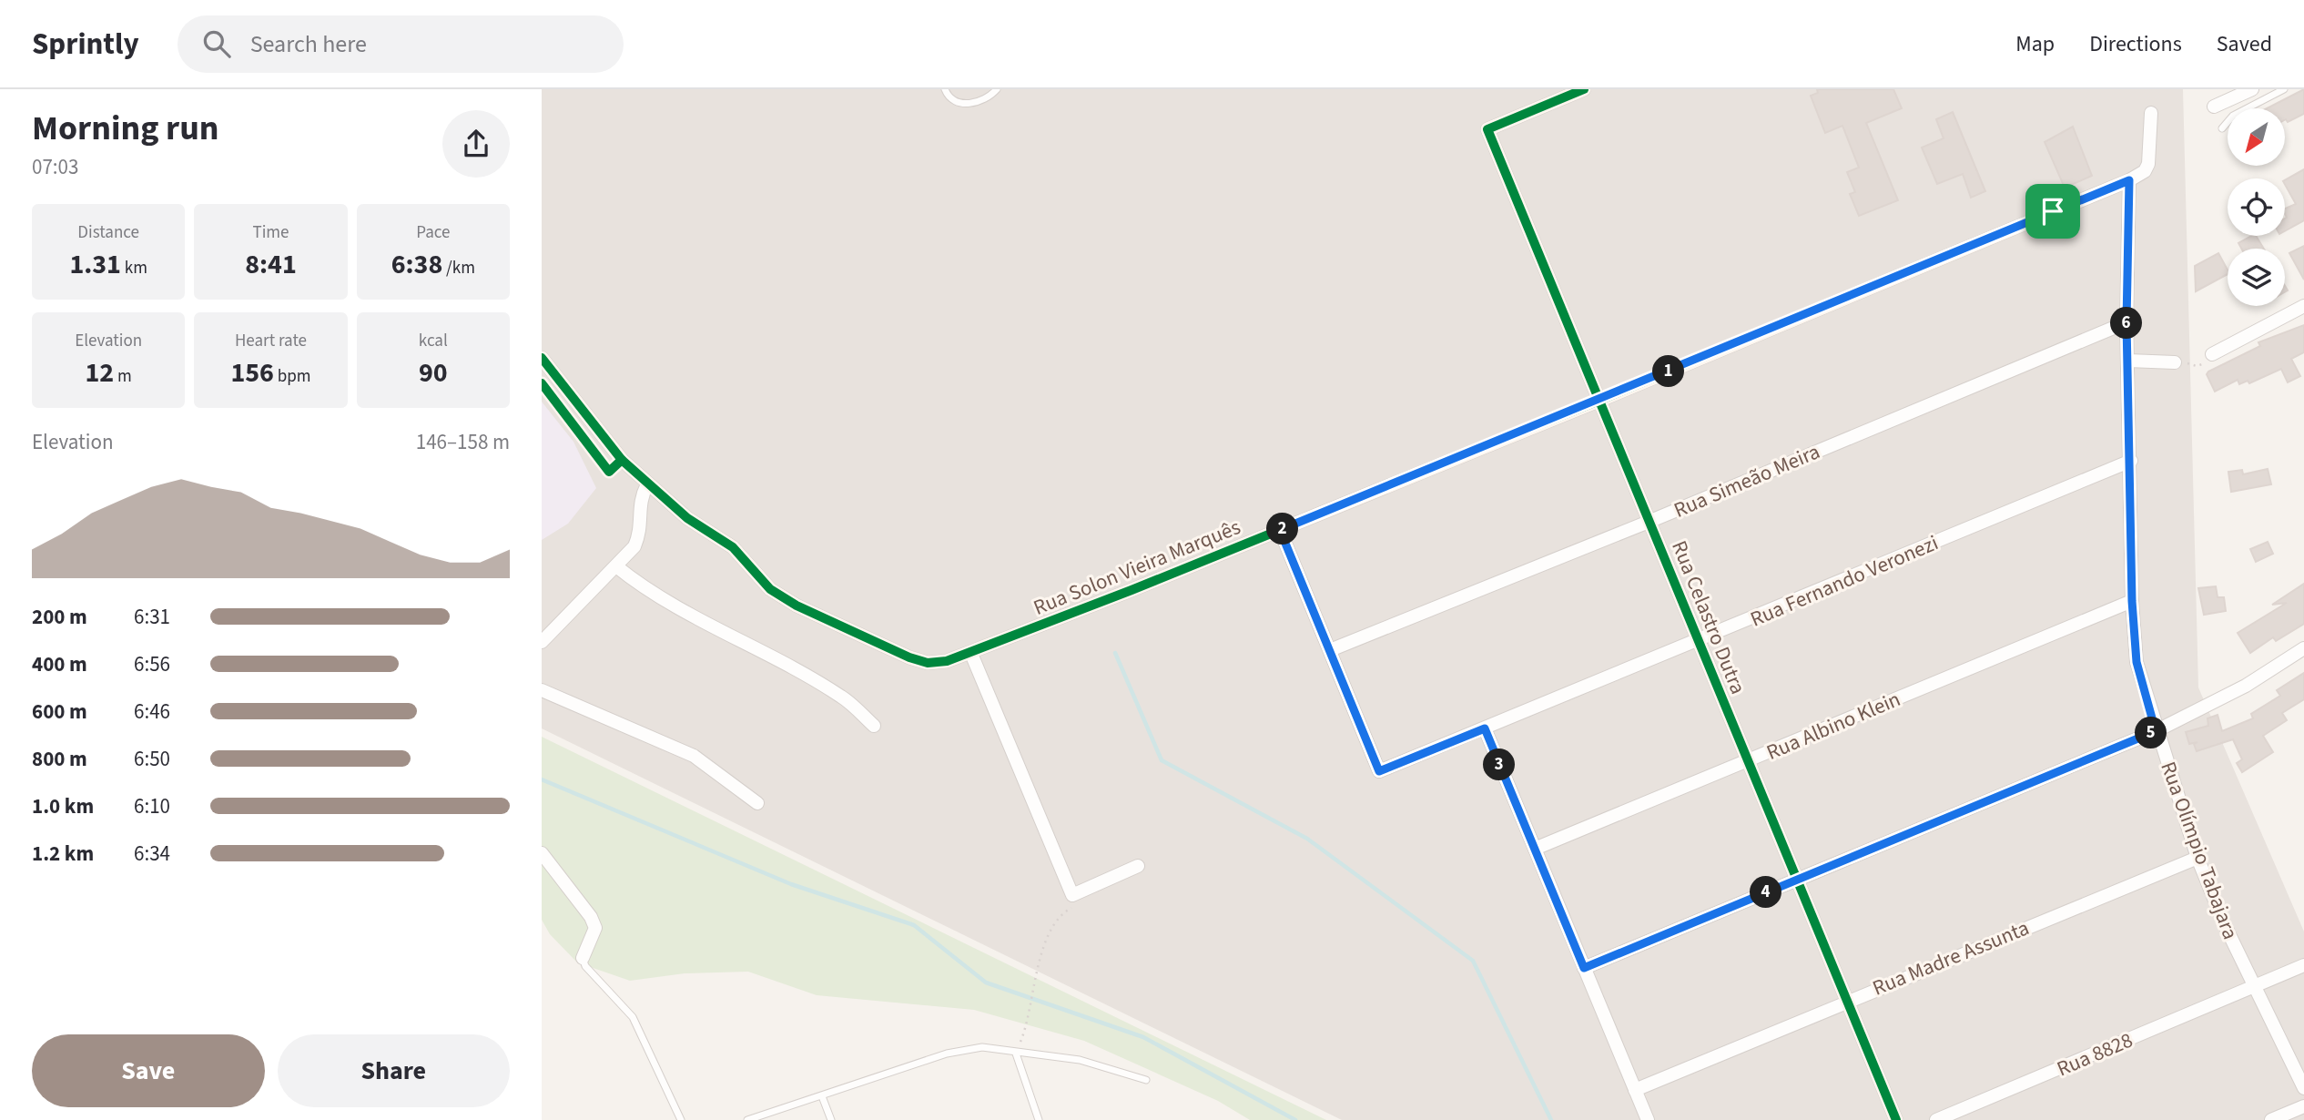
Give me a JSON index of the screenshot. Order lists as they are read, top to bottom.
{
  "streets": {
    "street": [
      "Rua Simeão Meira",
      "Rua Solon Vieira Marquês",
      "Rua Fernando Veronezi",
      "Rua Celastro Dutra",
      "Rua Albino Klein",
      "Rua Olímpio Tabajara",
      "Rua Madre Assunta",
      "Rua 8828"
    ]
  },
  "crossings": [
    ["Rua Simeão Meira", "Rua Fernando Veronezi"],
    ["Rua Simeão Meira", "Rua Celastro Dutra"],
    ["Rua Simeão Meira", "Rua Olímpio Tabajara"],
    ["Rua Solon Vieira Marquês", "Rua Celastro Dutra"],
    ["Rua Solon Vieira Marquês", "Rua Olímpio Tabajara"],
    ["Rua Fernando Veronezi", "Rua Celastro Dutra"],
    ["Rua Fernando Veronezi", "Rua Olímpio Tabajara"],
    ["Rua Celastro Dutra", "Rua Albino Klein"],
    ["Rua Celastro Dutra", "Rua Madre Assunta"],
    ["Rua Albino Klein", "Rua Olímpio Tabajara"],
    ["Rua Olímpio Tabajara", "Rua Madre Assunta"],
    ["Rua Olímpio Tabajara", "Rua 8828"]
  ],
  "north": "bottom left",
  "page": {
    "header": "Sprintly",
    "search": "Search here",
    "nav": ["Map", "Directions", "Saved"],
    "heading": ["Morning run", "07:03"],
    "stats": [
      ["Distance", "1.31 km"],
      ["Time", "8:41"],
      ["Pace", "6:38 /km"],
      ["Elevation", "12 m"],
      ["Heart rate", "156 bpm"],
      ["kcal", "90"]
    ],
    "pins": [
      "6",
      "1",
      "2",
      "5",
      "3",
      "4"
    ],
    "chart": ["Elevation", "146–158 m"],
    "list": [
      {
        "name": "200 m",
        "note": "6:31"
      },
      {
        "name": "400 m",
        "note": "6:56"
      },
      {
        "name": "600 m",
        "note": "6:46"
      },
      {
        "name": "800 m",
        "note": "6:50"
      },
      {
        "name": "1.0 km",
        "note": "6:10"
      },
      {
        "name": "1.2 km",
        "note": "6:34"
      }
    ],
    "buttons": ["Save", "Share"]
  }
}
